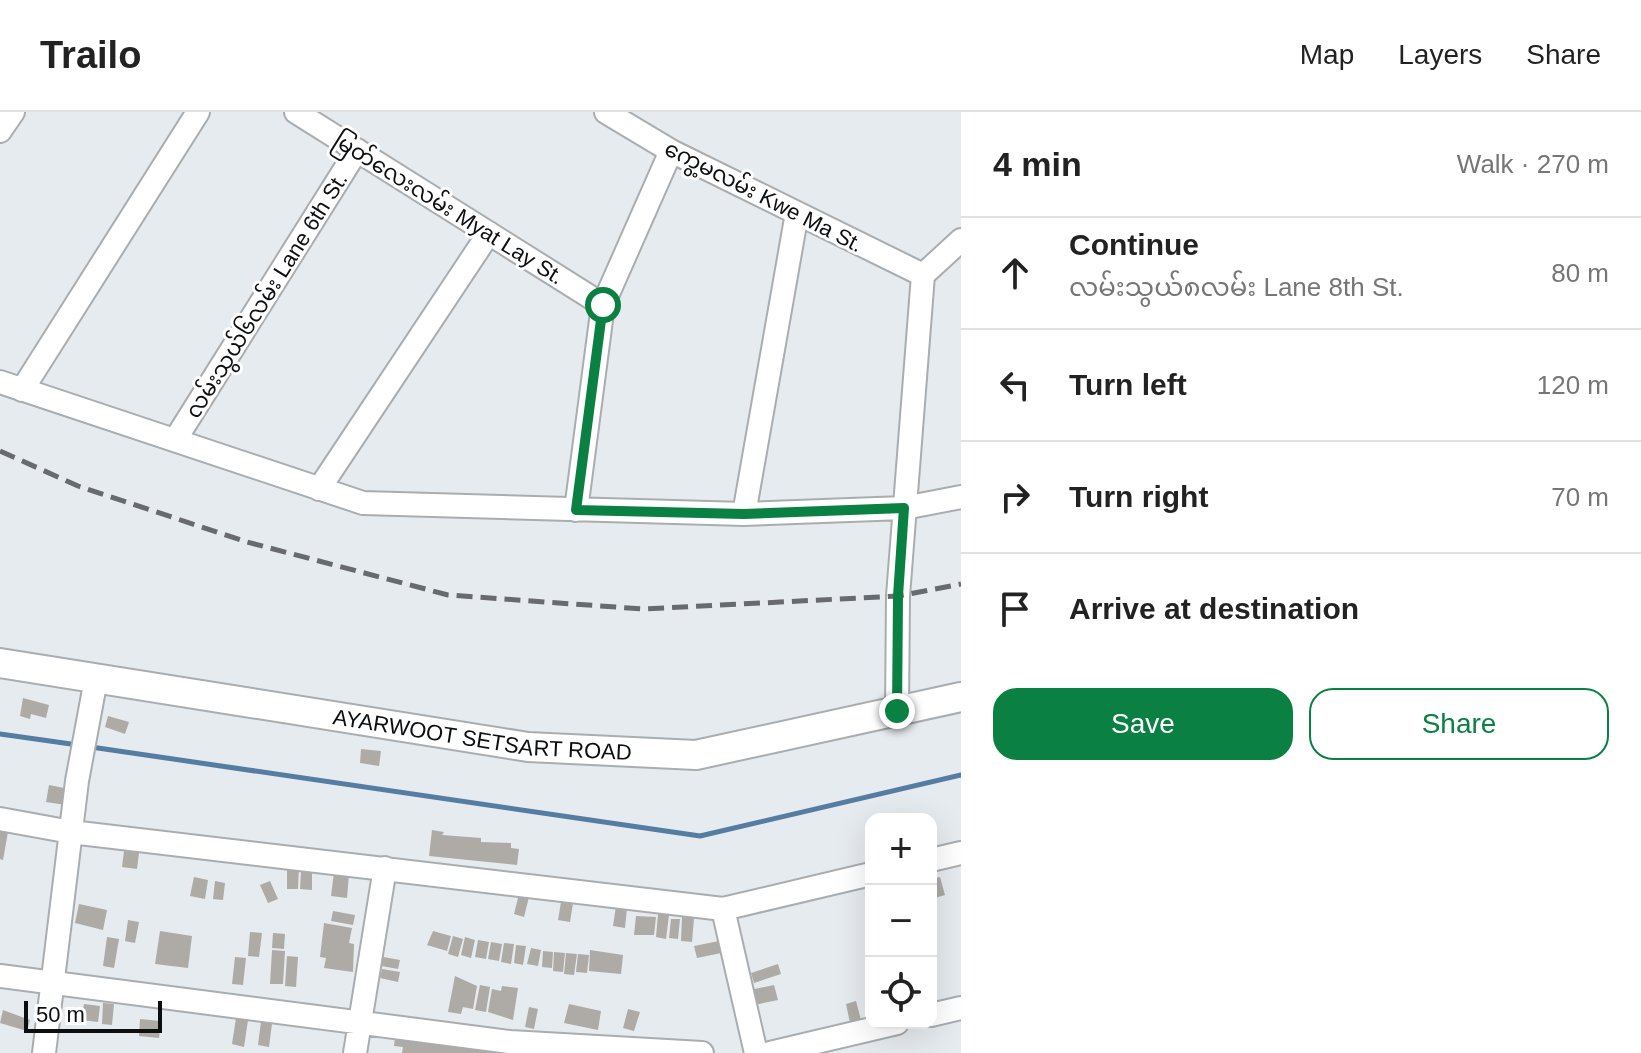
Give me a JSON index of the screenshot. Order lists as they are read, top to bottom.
{
  "streets": {
    "main road": ["AYARWOOT SETSART ROAD"],
    "street": ["ကွေ့မလမ်း Kwe Ma St.", "မြတ်လေးလမ်း Myat Lay St.", "လမ်းသွယ်၆လမ်း Lane 6th St."]
  },
  "crossings": [
    ["မြတ်လေးလမ်း Myat Lay St.", "လမ်းသွယ်၆လမ်း Lane 6th St."]
  ],
  "scale_bar": "50 m",
  "page": {
    "header": "Trailo",
    "nav": ["Map", "Layers", "Share"],
    "heading": ["4 min", "Walk · 270 m"],
    "list": [
      ["Continue", "လမ်းသွယ်၈လမ်း Lane 8th St.", "80 m"],
      ["Turn left", "120 m"],
      ["Turn right", "70 m"],
      "Arrive at destination"
    ],
    "buttons": ["Save", "Share"],
    "map_buttons": ["+", "−"],
    "scale": "50 m"
  }
}
